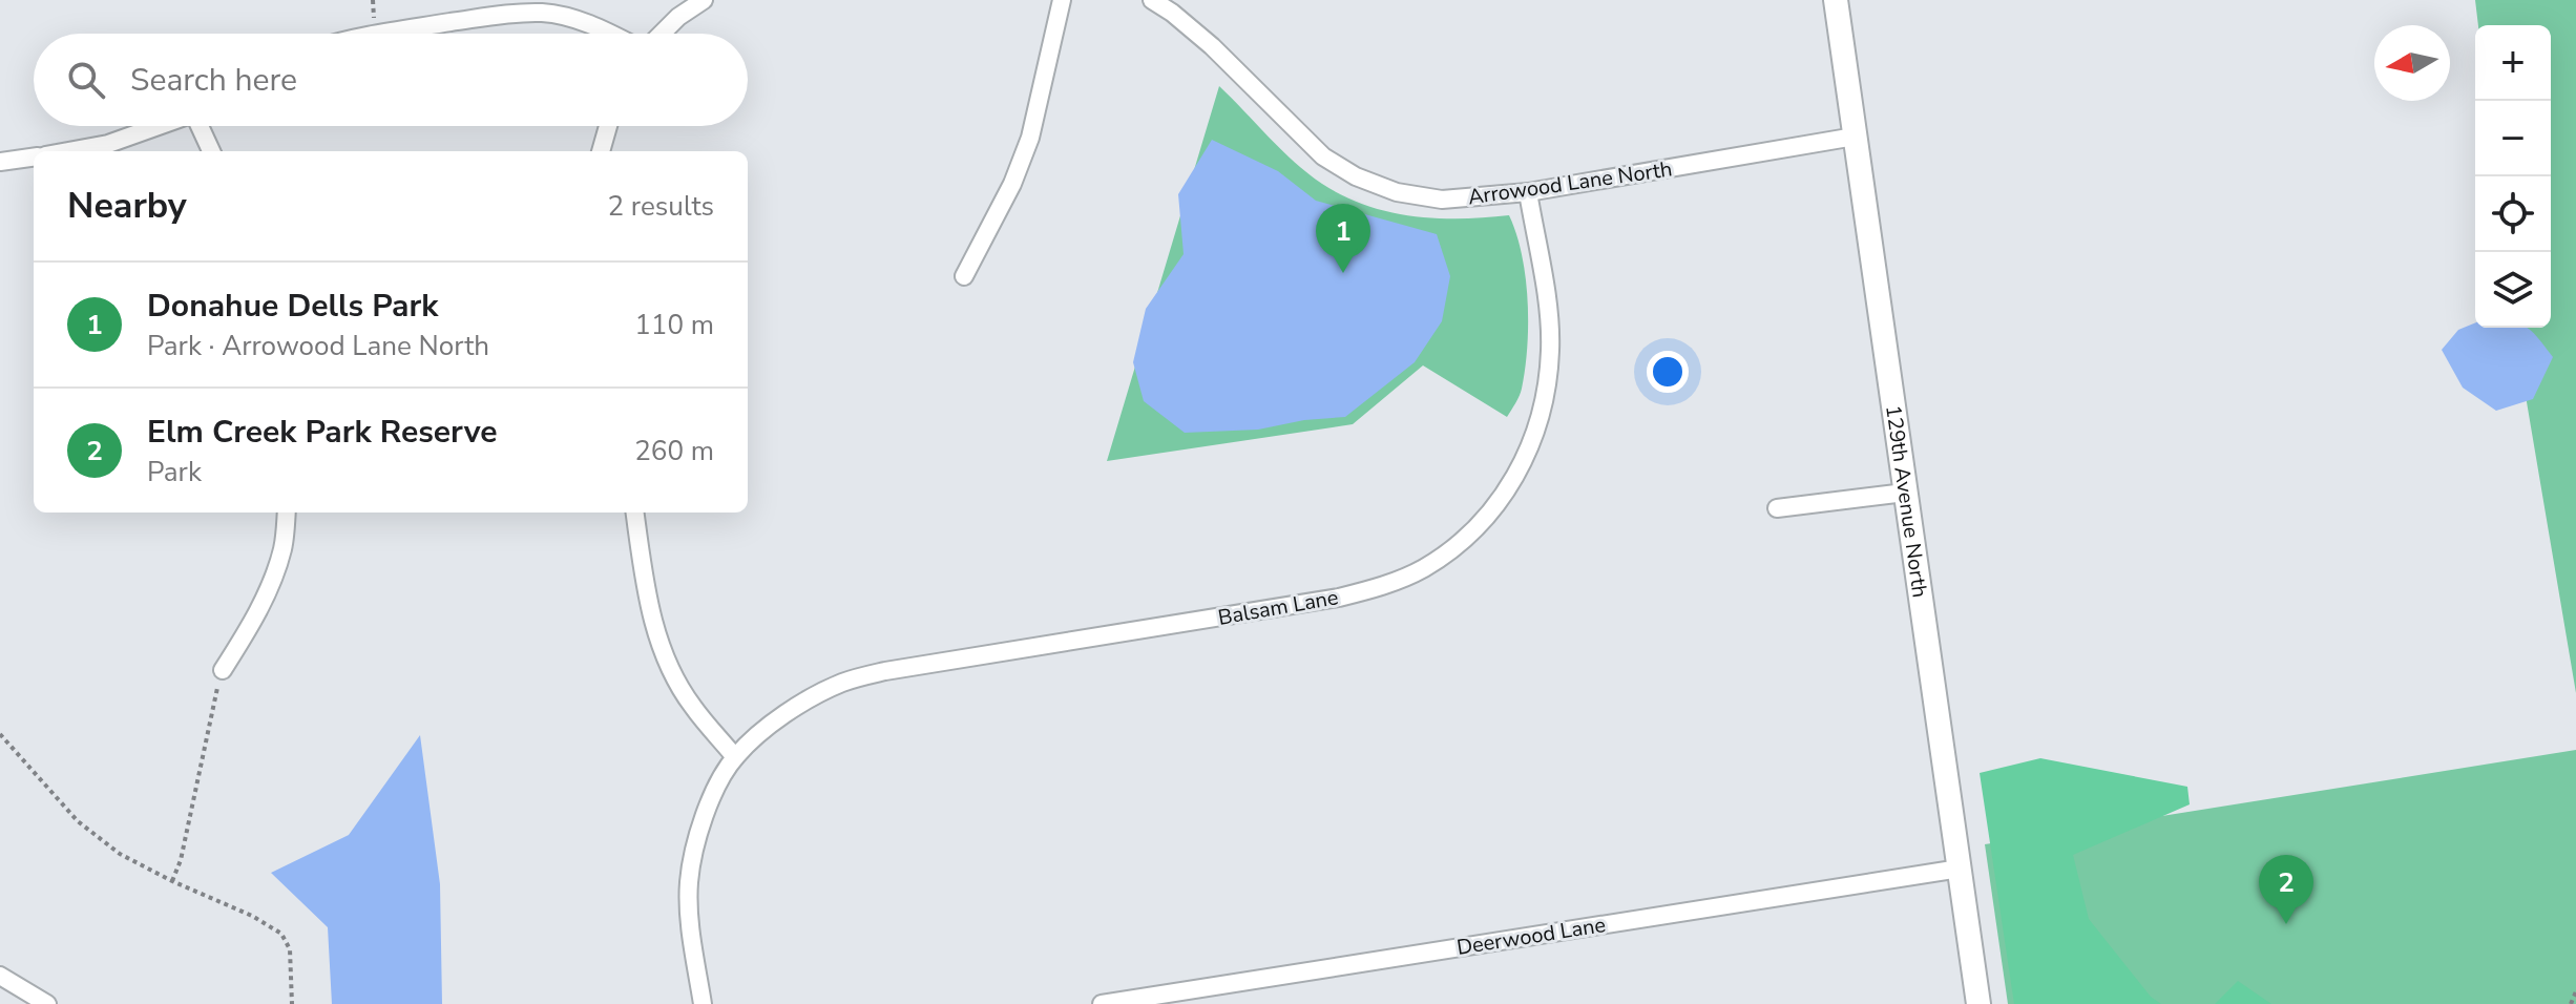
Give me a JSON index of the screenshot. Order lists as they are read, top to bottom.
{
  "streets": {
    "main road": ["129th Avenue North"],
    "street": ["Arrowood Lane North", "Balsam Lane", "Deerwood Lane"]
  },
  "crossings": [
    ["Arrowood Lane North", "129th Avenue North"],
    ["Arrowood Lane North", "Balsam Lane"],
    ["129th Avenue North", "Deerwood Lane"]
  ],
  "north": "left",
  "page": {
    "map_buttons": ["+", "−"],
    "search": "Search here",
    "heading": ["Nearby", "2 results"],
    "pins": ["1", "2"],
    "list": [
      {
        "mark": "1",
        "name": "Donahue Dells Park",
        "note": "Park · Arrowood Lane North",
        "value": "110 m"
      },
      {
        "mark": "2",
        "name": "Elm Creek Park Reserve",
        "note": "Park",
        "value": "260 m"
      }
    ]
  }
}
